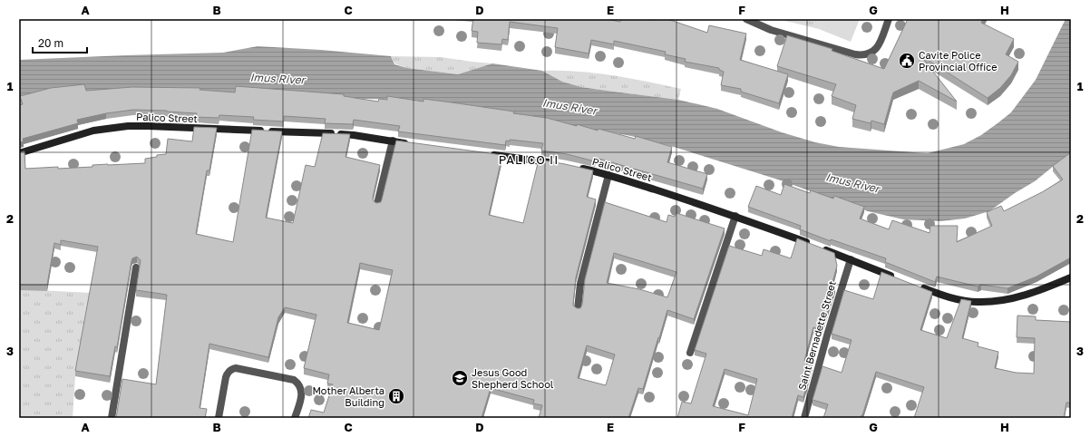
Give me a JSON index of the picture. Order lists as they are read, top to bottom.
{
  "streets": {
    "street": ["Palico Street", "Saint Bernadette Street"]
  },
  "crossings": [
    ["Palico Street", "Saint Bernadette Street"]
  ],
  "districts": ["PALICO II"],
  "water": ["Imus River"],
  "places": {
    "public building": ["Cavite Police Provincial Office"],
    "school or university": ["Jesus Good Shepherd School"],
    "building": ["Mother Alberta Building"]
  },
  "scale_bar": "20 m",
  "grid": {
    "columns": [
      "A",
      "B",
      "C",
      "D",
      "E",
      "F",
      "G",
      "H"
    ],
    "rows": ["1", "2", "3"]
  }
}
